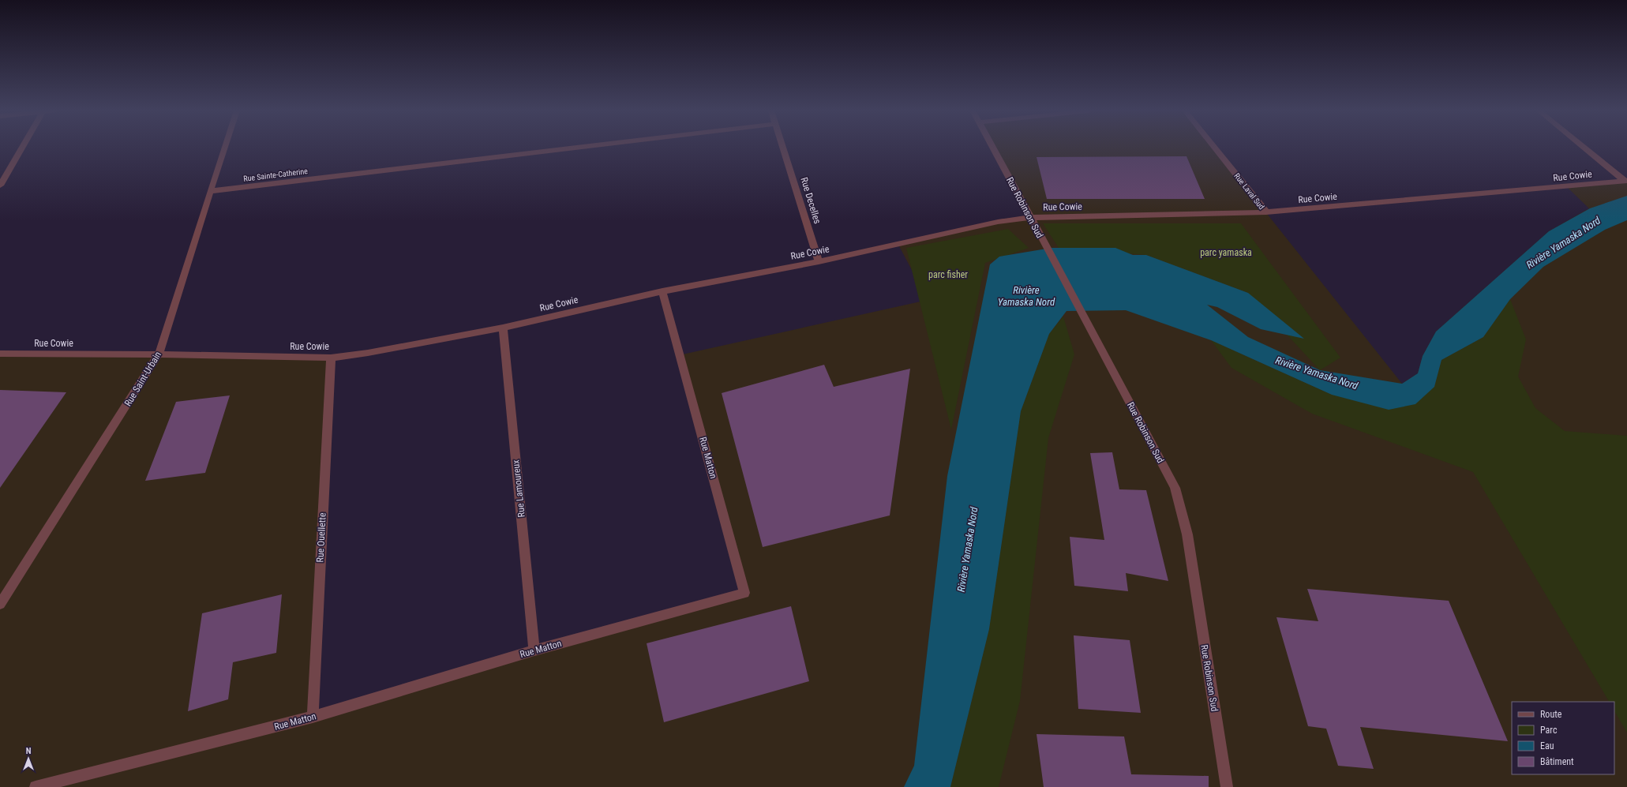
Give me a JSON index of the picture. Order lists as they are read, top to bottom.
{
  "streets": {
    "street": [
      "Rue Sainte-Catherine",
      "Rue Cowie",
      "Rue Laval Sud",
      "Rue Decelles",
      "Rue Robinson Sud",
      "Rue Saint-Urbain",
      "Rue Matton",
      "Rue Lamoureux",
      "Rue Ouellette"
    ]
  },
  "crossings": [
    ["Rue Sainte-Catherine", "Rue Saint-Urbain"],
    ["Rue Cowie", "Rue Laval Sud"],
    ["Rue Cowie", "Rue Decelles"],
    ["Rue Cowie", "Rue Robinson Sud"],
    ["Rue Cowie", "Rue Saint-Urbain"],
    ["Rue Cowie", "Rue Matton"],
    ["Rue Cowie", "Rue Lamoureux"],
    ["Rue Cowie", "Rue Ouellette"],
    ["Rue Matton", "Rue Lamoureux"],
    ["Rue Matton", "Rue Ouellette"]
  ],
  "water": ["Rivière Yamaska Nord"],
  "parks": ["parc yamaska", "parc fisher"],
  "legend": [
    "Route",
    "Parc",
    "Eau",
    "Bâtiment"
  ],
  "north": "top"
}
